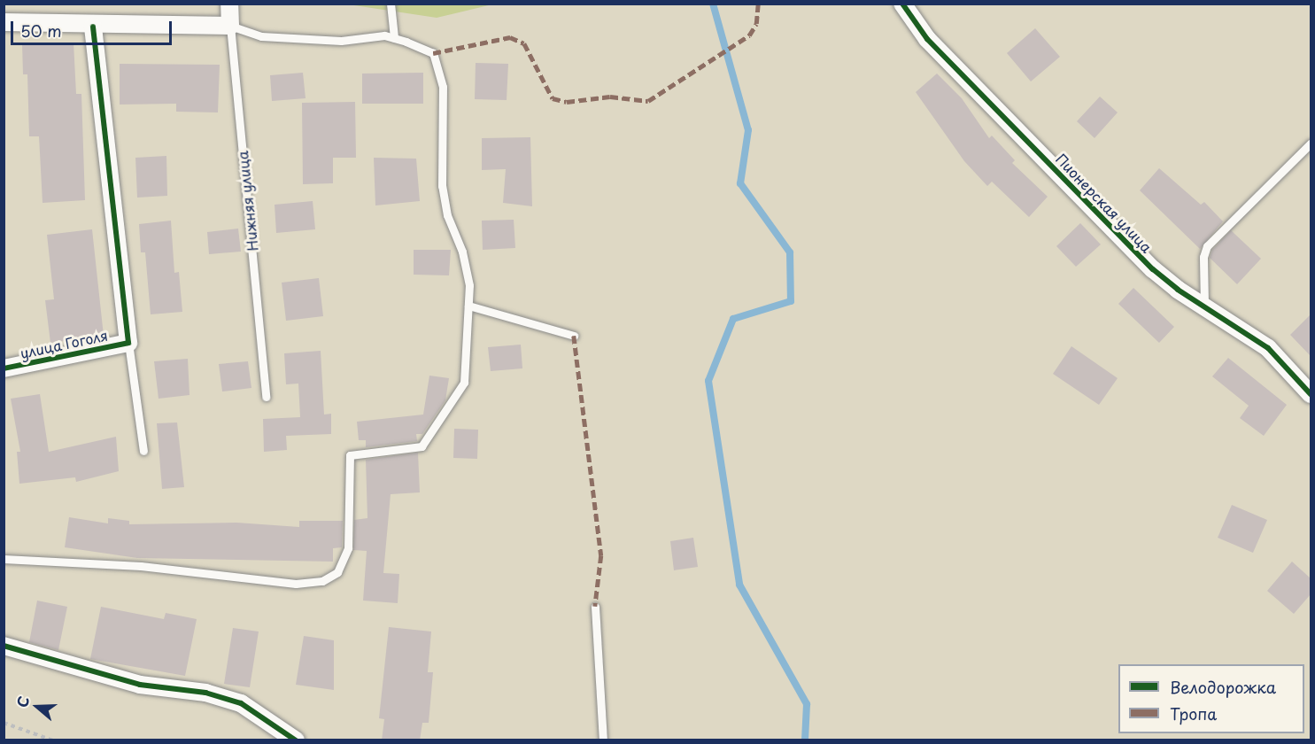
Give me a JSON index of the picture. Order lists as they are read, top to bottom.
{
  "streets": {
    "street": ["Нижняя улица", "Пионерская улица", "улица Гоголя"]
  },
  "legend": ["Велодорожка", "Тропа"],
  "scale_bar": "50 m",
  "north": "left"
}
